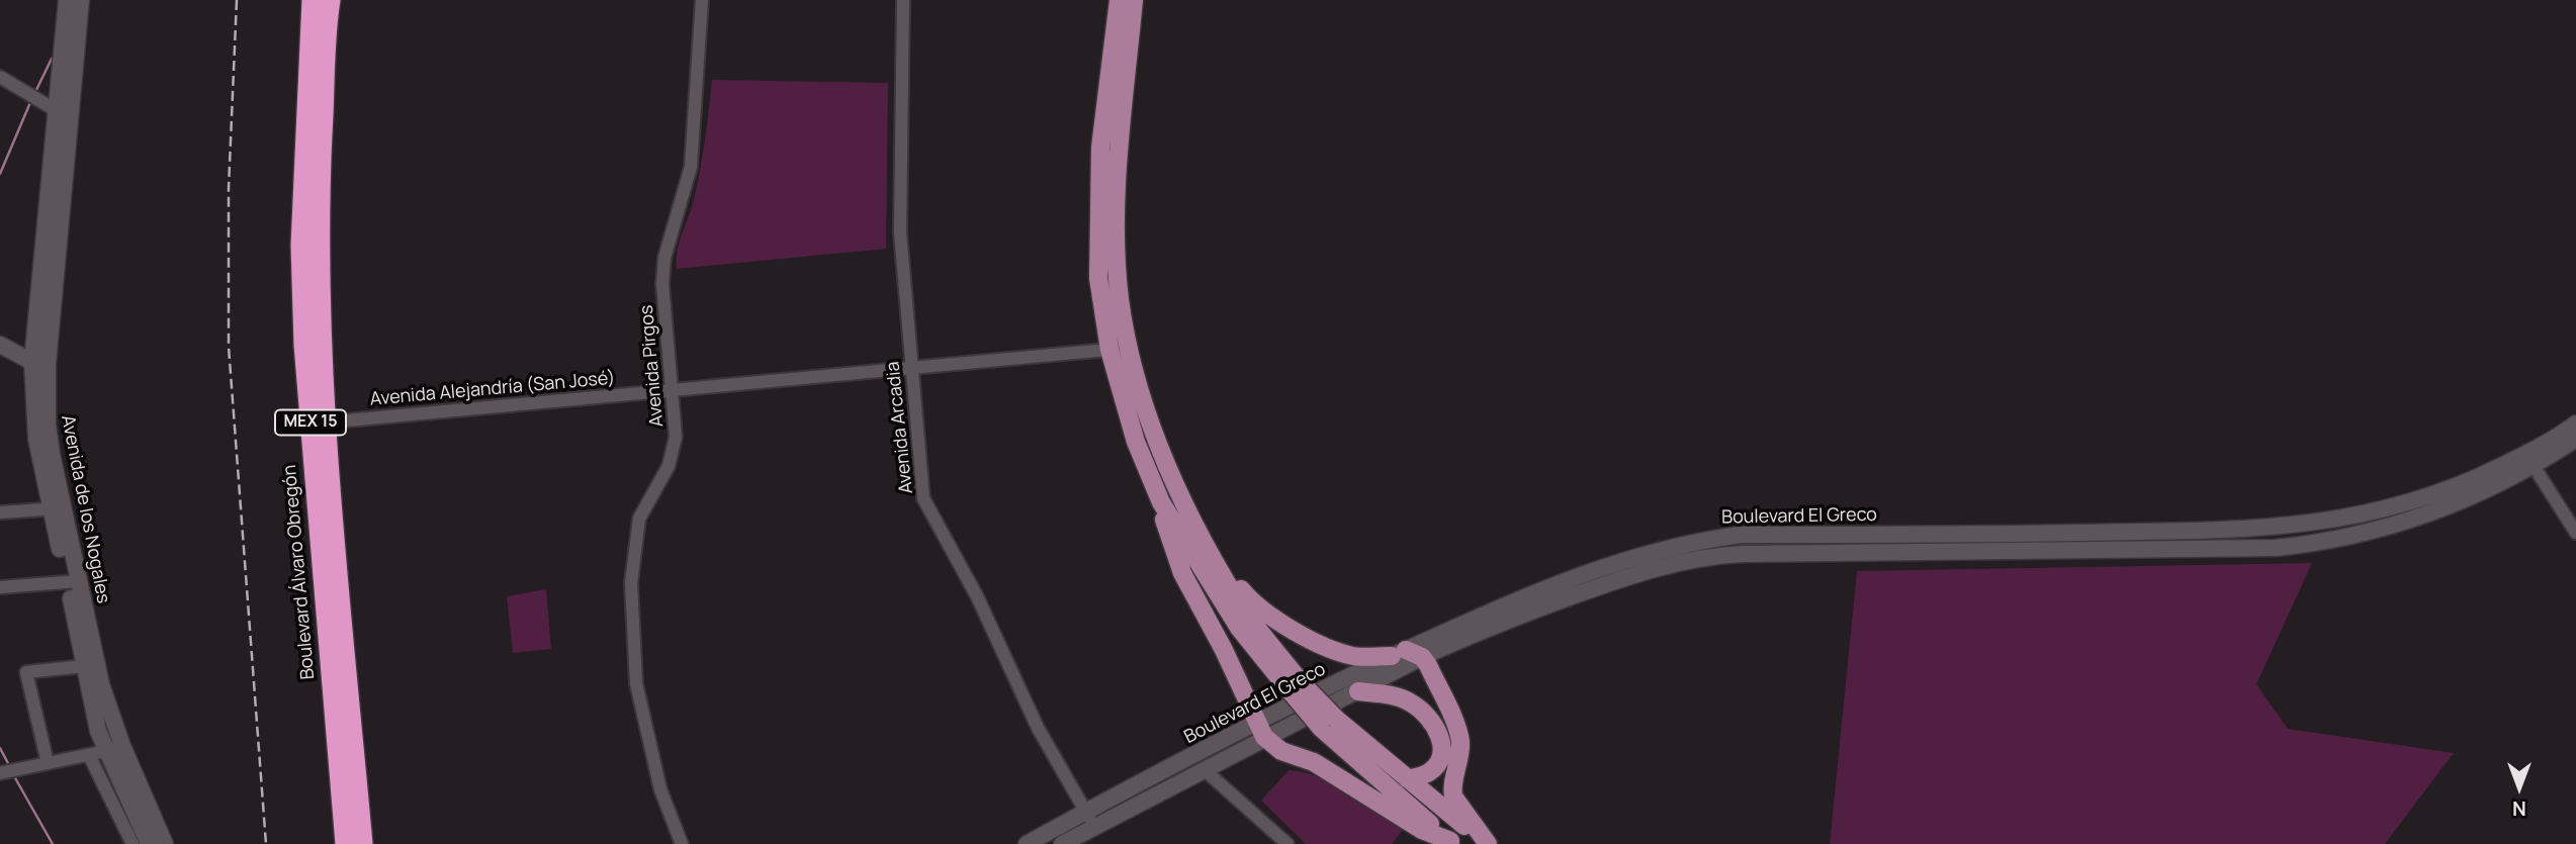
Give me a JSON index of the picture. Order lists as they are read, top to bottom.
{
  "streets": {
    "highway": ["MEX 15", "Boulevard Álvaro Obregón"],
    "main road": ["Avenida de los Nogales", "Boulevard El Greco"],
    "street": ["Avenida Pirgos", "Avenida Alejandría (San José)", "Avenida Arcadia"]
  },
  "crossings": [
    ["Avenida Pirgos", "Avenida Alejandría (San José)"],
    ["Avenida Alejandría (San José)", "Avenida Arcadia"],
    ["Avenida Alejandría (San José)", "Boulevard Álvaro Obregón"],
    ["Avenida Arcadia", "Boulevard El Greco"]
  ],
  "north": "bottom"
}
